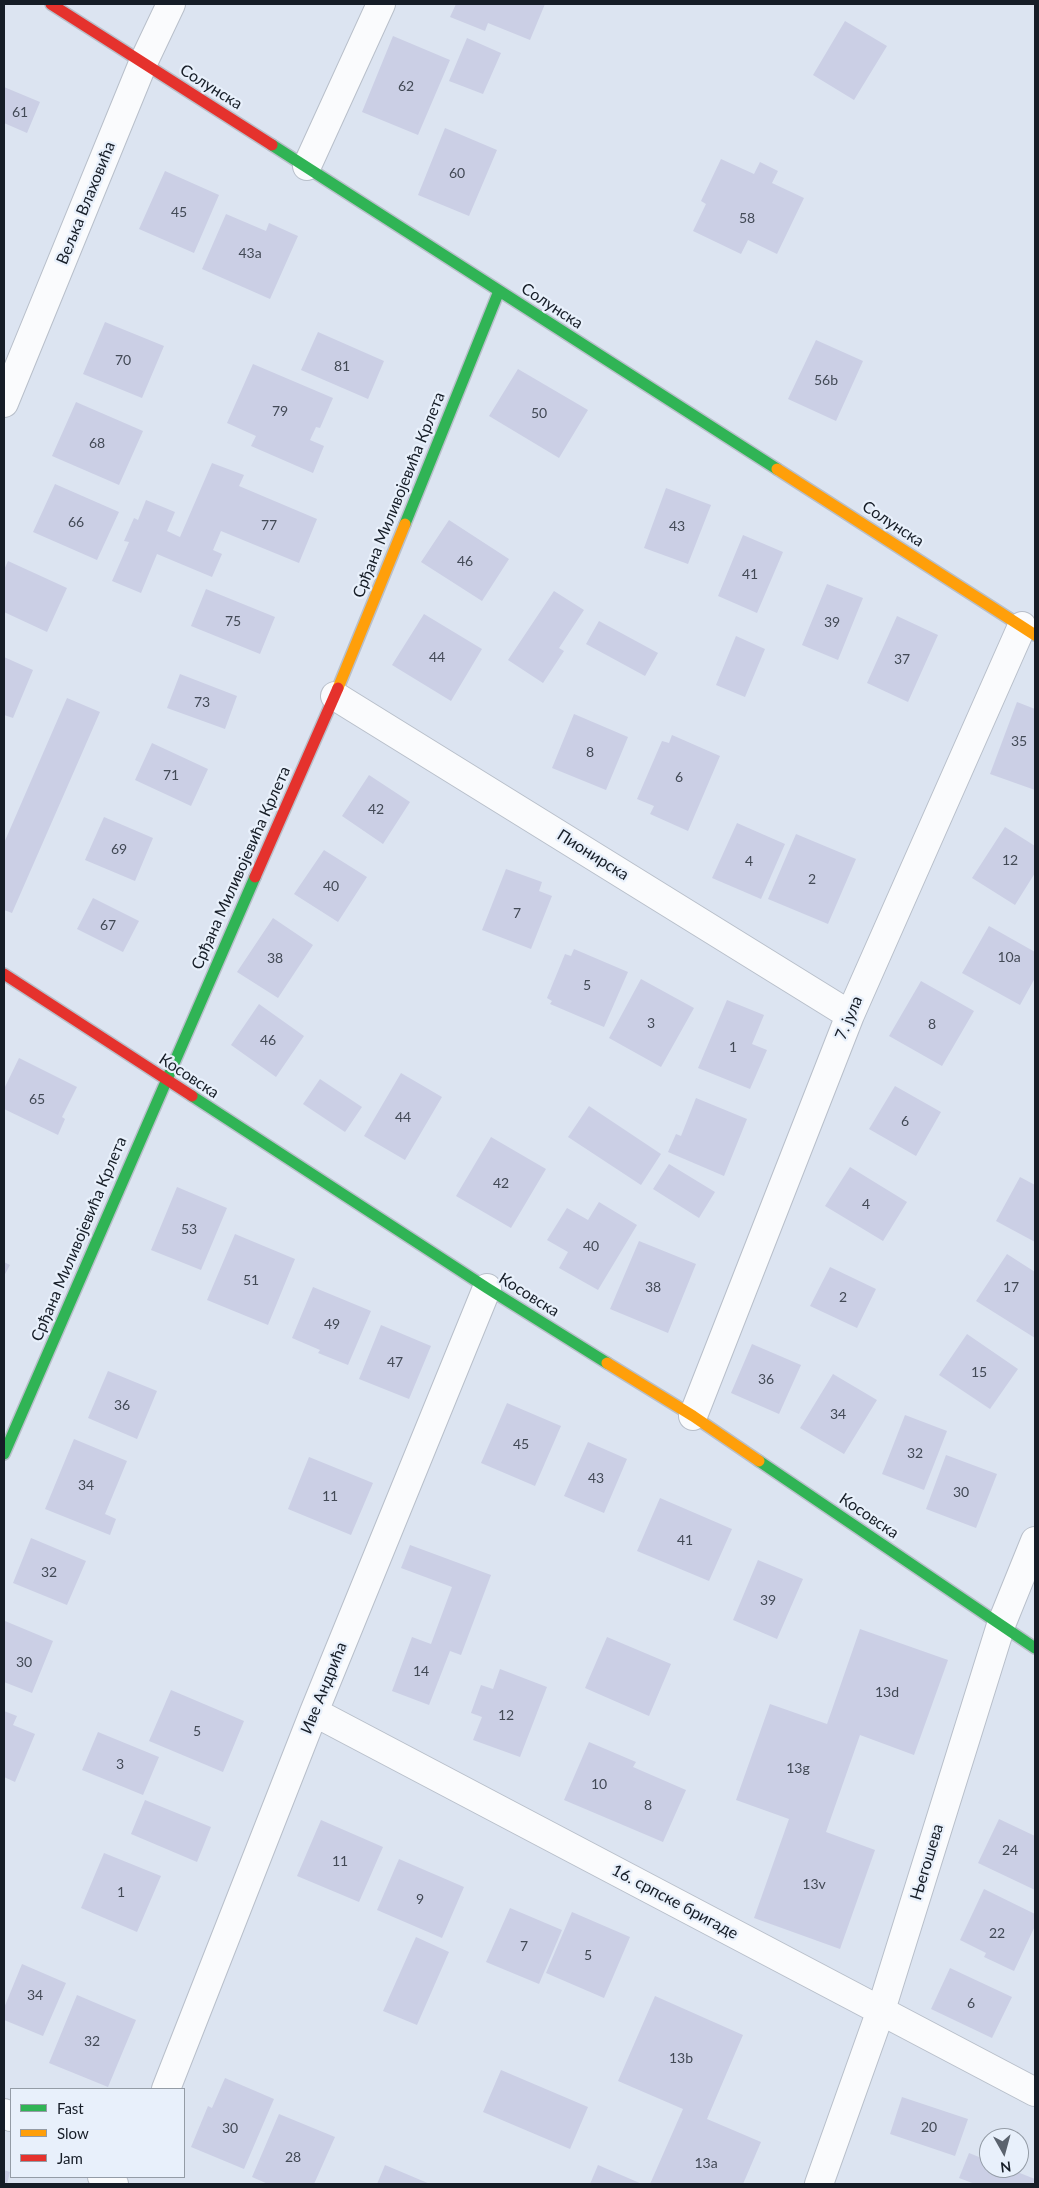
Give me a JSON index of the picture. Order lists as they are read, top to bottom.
{
  "streets": {
    "street": [
      "Солунска",
      "Вељка Влаховића",
      "Срђана Миливојевића Крлета",
      "Пионирска",
      "7. јула",
      "Косовска",
      "Иве Андрића",
      "Његошева",
      "16. српске бригаде"
    ]
  },
  "crossings": [
    ["Солунска", "Вељка Влаховића"],
    ["Солунска", "Срђана Миливојевића Крлета"],
    ["Солунска", "7. јула"],
    ["Срђана Миливојевића Крлета", "Пионирска"],
    ["Срђана Миливојевића Крлета", "Косовска"],
    ["Пионирска", "7. јула"],
    ["7. јула", "Косовска"],
    ["Косовска", "Иве Андрића"],
    ["Косовска", "Његошева"],
    ["Иве Андрића", "16. српске бригаде"],
    ["Његошева", "16. српске бригаде"]
  ],
  "house_numbers": [
    "62",
    "61",
    "60",
    "45",
    "58",
    "43a",
    "70",
    "81",
    "56b",
    "79",
    "50",
    "68",
    "66",
    "77",
    "43",
    "46",
    "41",
    "75",
    "39",
    "44",
    "37",
    "73",
    "35",
    "8",
    "71",
    "6",
    "42",
    "69",
    "12",
    "4",
    "2",
    "40",
    "7",
    "67",
    "10a",
    "38",
    "5",
    "3",
    "8",
    "46",
    "1",
    "65",
    "44",
    "6",
    "42",
    "4",
    "53",
    "40",
    "51",
    "38",
    "17",
    "2",
    "49",
    "47",
    "15",
    "36",
    "36",
    "34",
    "45",
    "32",
    "43",
    "34",
    "30",
    "11",
    "41",
    "32",
    "39",
    "30",
    "14",
    "13d",
    "12",
    "5",
    "3",
    "13g",
    "10",
    "8",
    "24",
    "11",
    "13v",
    "1",
    "9",
    "22",
    "7",
    "5",
    "34",
    "6",
    "32",
    "13b",
    "20",
    "30",
    "28",
    "13a"
  ],
  "legend": ["Fast", "Slow", "Jam"],
  "north": "bottom"
}
